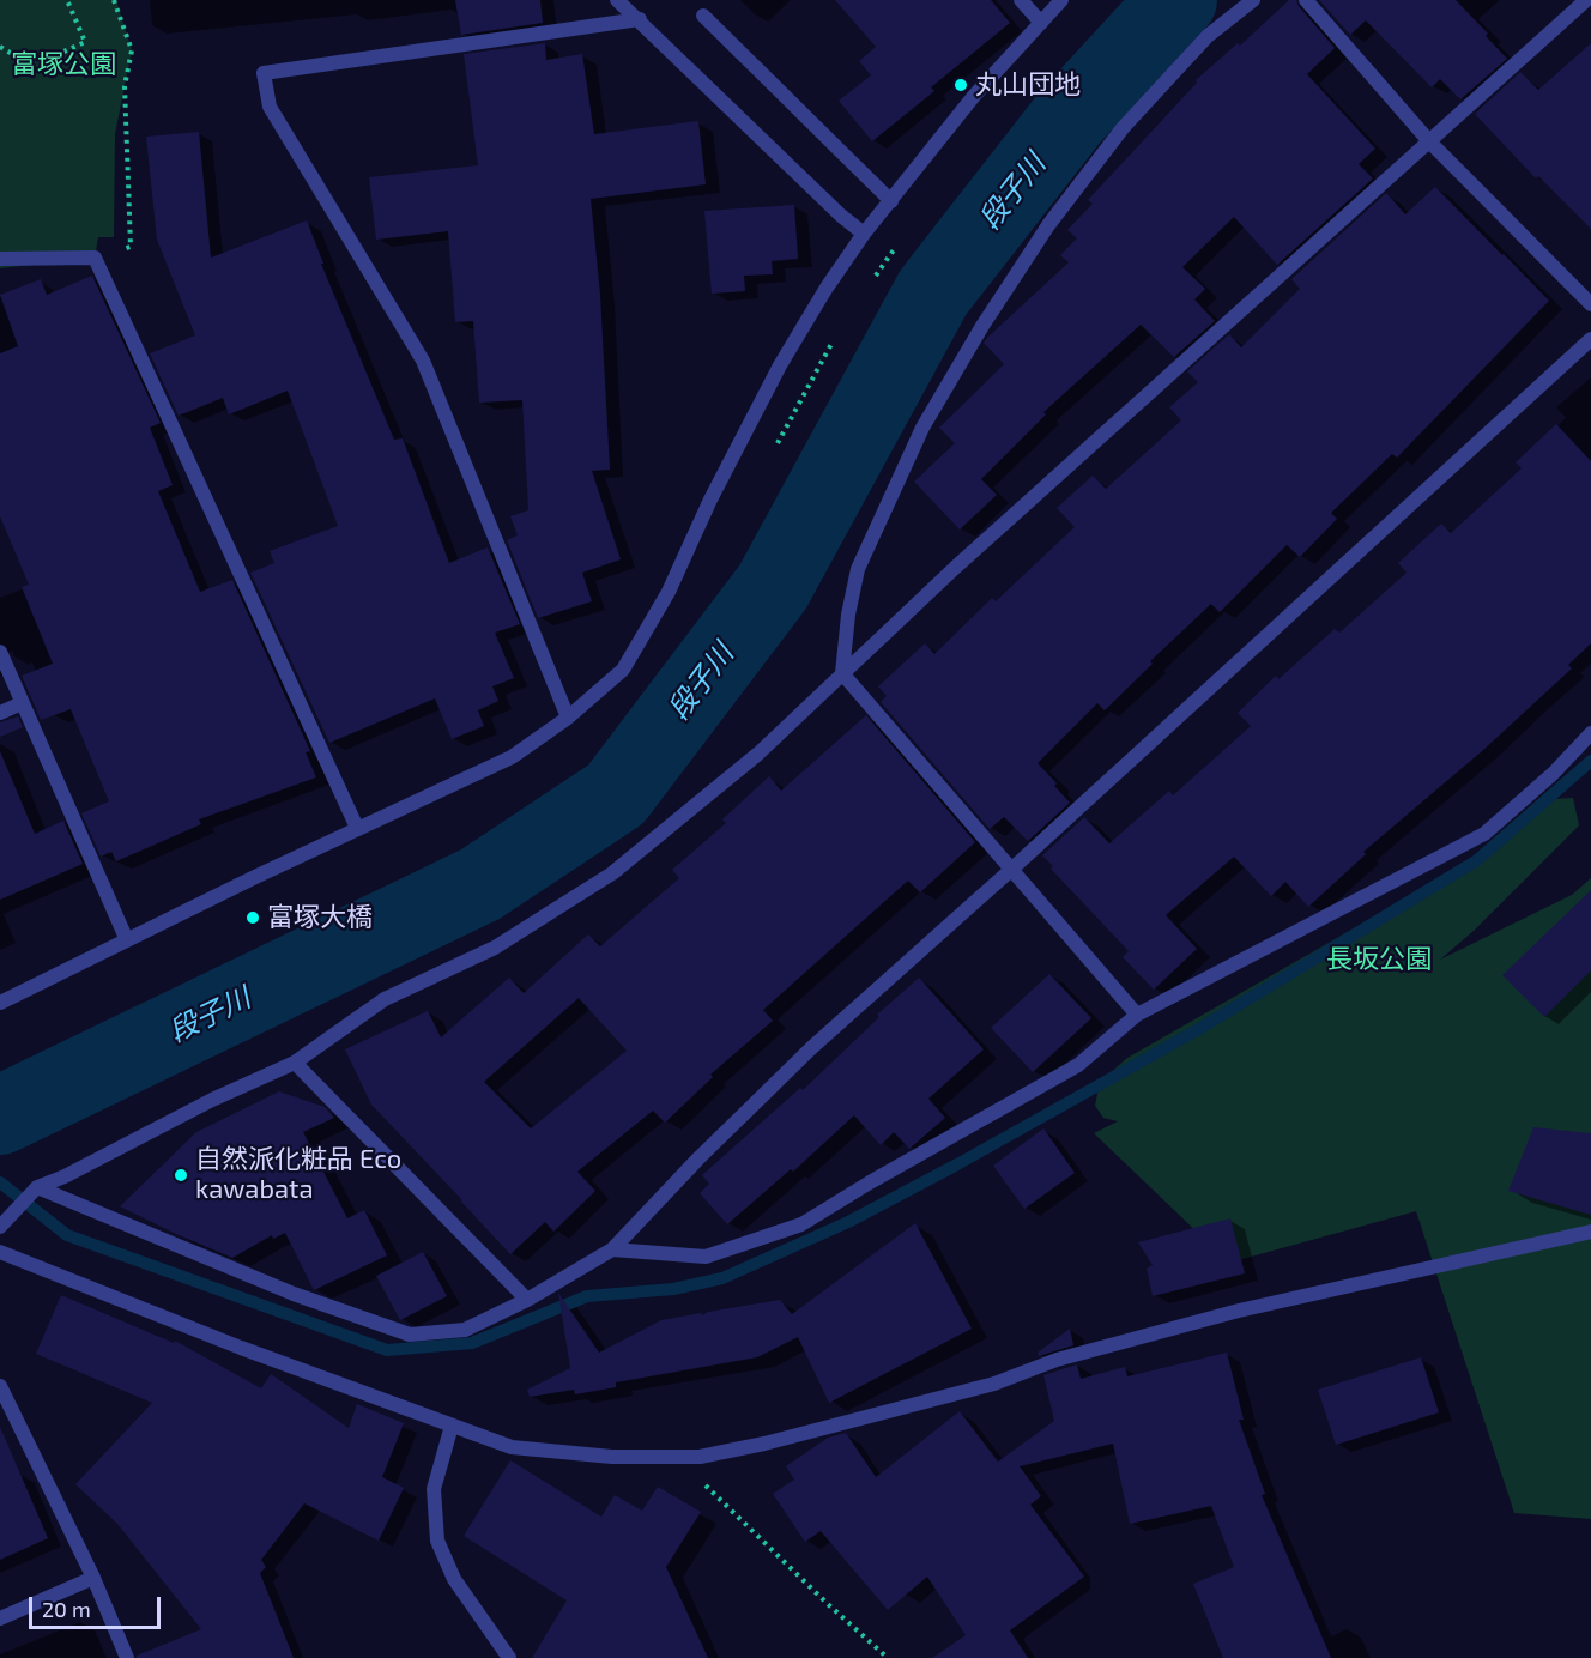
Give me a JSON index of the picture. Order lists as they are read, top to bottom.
{
  "water": ["段子川"],
  "parks": ["富塚公園", "長坂公園"],
  "places": ["丸山団地", "富塚大橋", "自然派化粧品 Eco kawabata"],
  "scale_bar": "20 m"
}
